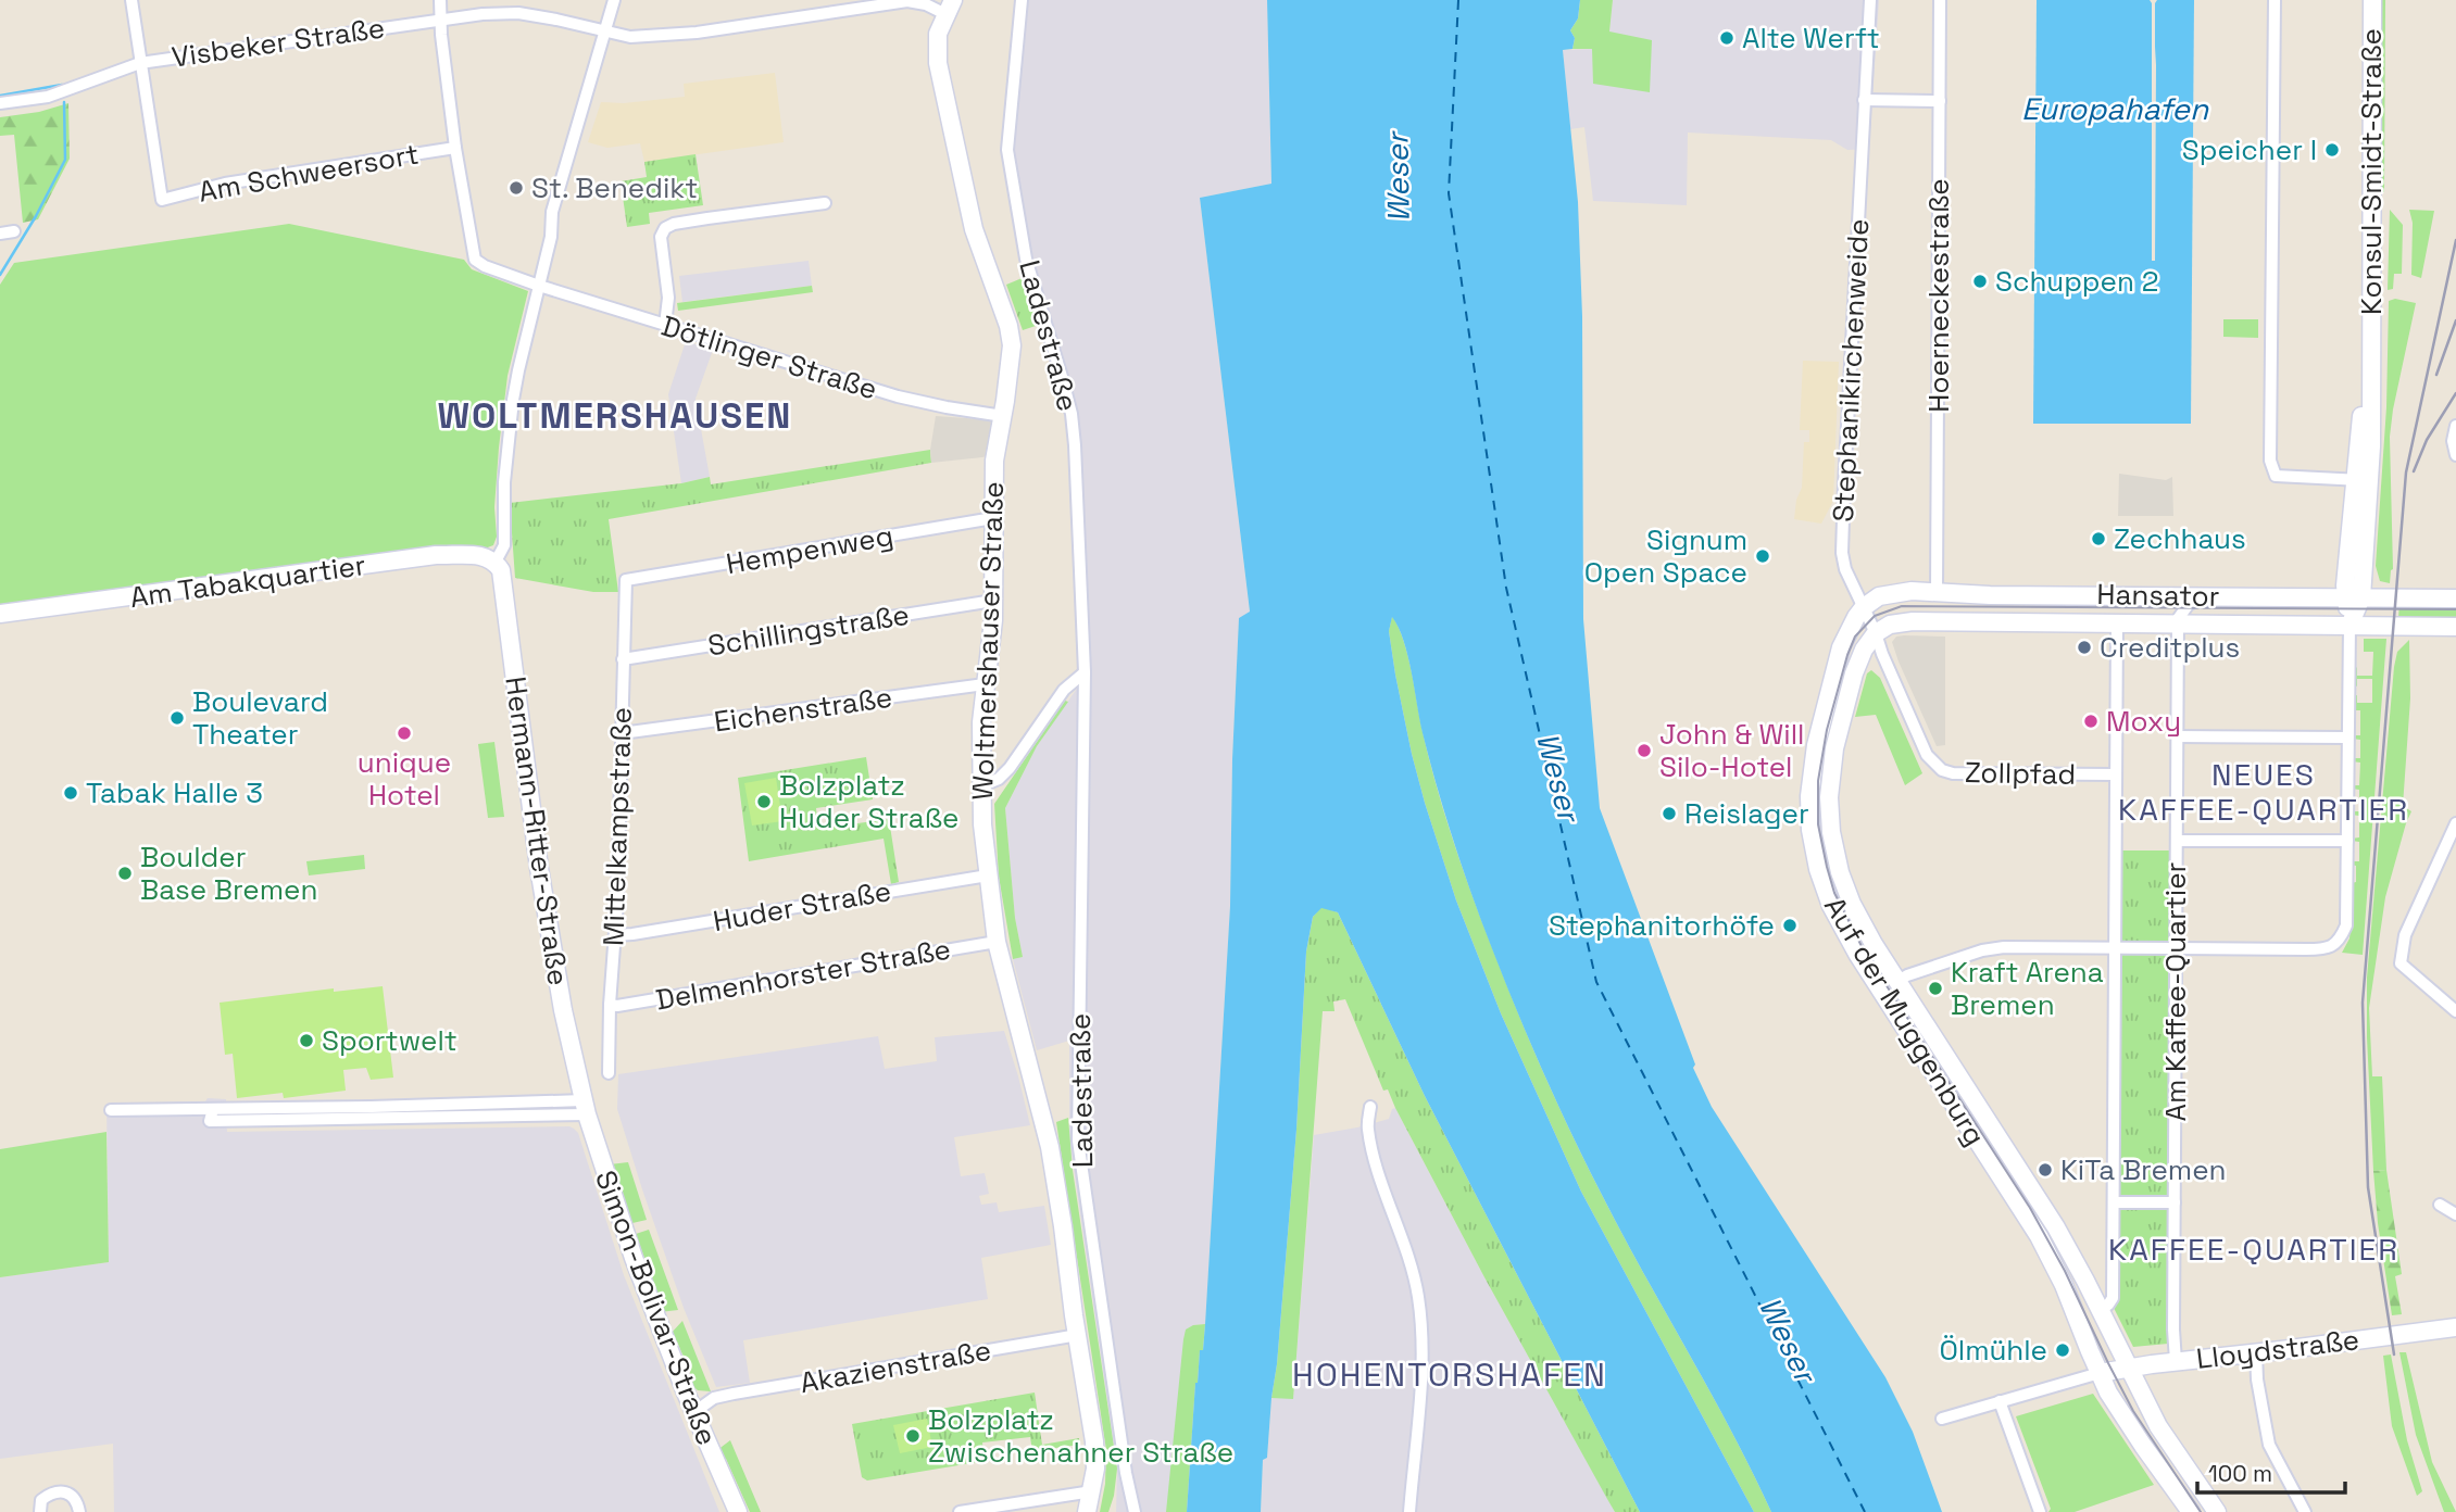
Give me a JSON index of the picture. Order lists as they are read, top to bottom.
{
  "streets": {
    "street": [
      "Visbeker Straße",
      "Konsul-Smidt-Straße",
      "Am Schweersort",
      "Hoerneckestraße",
      "Ladestraße",
      "Dötlinger Straße",
      "Stephanikirchenweide",
      "Hempenweg",
      "Am Tabakquartier",
      "Hansator",
      "Schillingstraße",
      "Woltmershauser Straße",
      "Eichenstraße",
      "Zollpfad",
      "Mittelkampstraße",
      "Hermann-Ritter-Straße",
      "Huder Straße",
      "Delmenhorster Straße",
      "Am Kaffee-Quartier",
      "Auf der Muggenburg",
      "Simon-Bolivar-Straße",
      "Lloydstraße",
      "Akazienstraße"
    ]
  },
  "crossings": [
    ["Visbeker Straße", "Am Schweersort"],
    ["Visbeker Straße", "Woltmershauser Straße"],
    ["Konsul-Smidt-Straße", "Hansator"],
    ["Am Schweersort", "Dötlinger Straße"],
    ["Hoerneckestraße", "Hansator"],
    ["Dötlinger Straße", "Woltmershauser Straße"],
    ["Stephanikirchenweide", "Hansator"],
    ["Stephanikirchenweide", "Zollpfad"],
    ["Stephanikirchenweide", "Auf der Muggenburg"],
    ["Hempenweg", "Woltmershauser Straße"],
    ["Hempenweg", "Mittelkampstraße"],
    ["Am Tabakquartier", "Hermann-Ritter-Straße"],
    ["Hansator", "Zollpfad"],
    ["Hansator", "Am Kaffee-Quartier"],
    ["Hansator", "Auf der Muggenburg"],
    ["Schillingstraße", "Woltmershauser Straße"],
    ["Schillingstraße", "Mittelkampstraße"],
    ["Woltmershauser Straße", "Eichenstraße"],
    ["Woltmershauser Straße", "Huder Straße"],
    ["Woltmershauser Straße", "Delmenhorster Straße"],
    ["Woltmershauser Straße", "Akazienstraße"],
    ["Eichenstraße", "Mittelkampstraße"],
    ["Zollpfad", "Auf der Muggenburg"],
    ["Mittelkampstraße", "Huder Straße"],
    ["Mittelkampstraße", "Delmenhorster Straße"],
    ["Hermann-Ritter-Straße", "Simon-Bolivar-Straße"],
    ["Am Kaffee-Quartier", "Lloydstraße"],
    ["Auf der Muggenburg", "Lloydstraße"],
    ["Simon-Bolivar-Straße", "Akazienstraße"]
  ],
  "districts": [
    "WOLTMERSHAUSEN",
    "NEUES KAFFEE-QUARTIER",
    "KAFFEE-QUARTIER",
    "HOHENTORSHAFEN"
  ],
  "water": ["Europahafen", "Weser"],
  "places": [
    "Alte Werft",
    "Speicher I",
    "St. Benedikt",
    "Schuppen 2",
    "Zechhaus",
    "Signum Open Space",
    "Creditplus",
    "Boulevard Theater",
    "Moxy",
    "unique Hotel",
    "John & Will Silo-Hotel",
    "Tabak Halle 3",
    "Bolzplatz Huder Straße",
    "Reislager",
    "Boulder Base Bremen",
    "Stephanitorhöfe",
    "Kraft Arena Bremen",
    "Sportwelt",
    "KiTa Bremen",
    "Ölmühle",
    "Bolzplatz Zwischenahner Straße"
  ],
  "scale_bar": "100 m"
}
